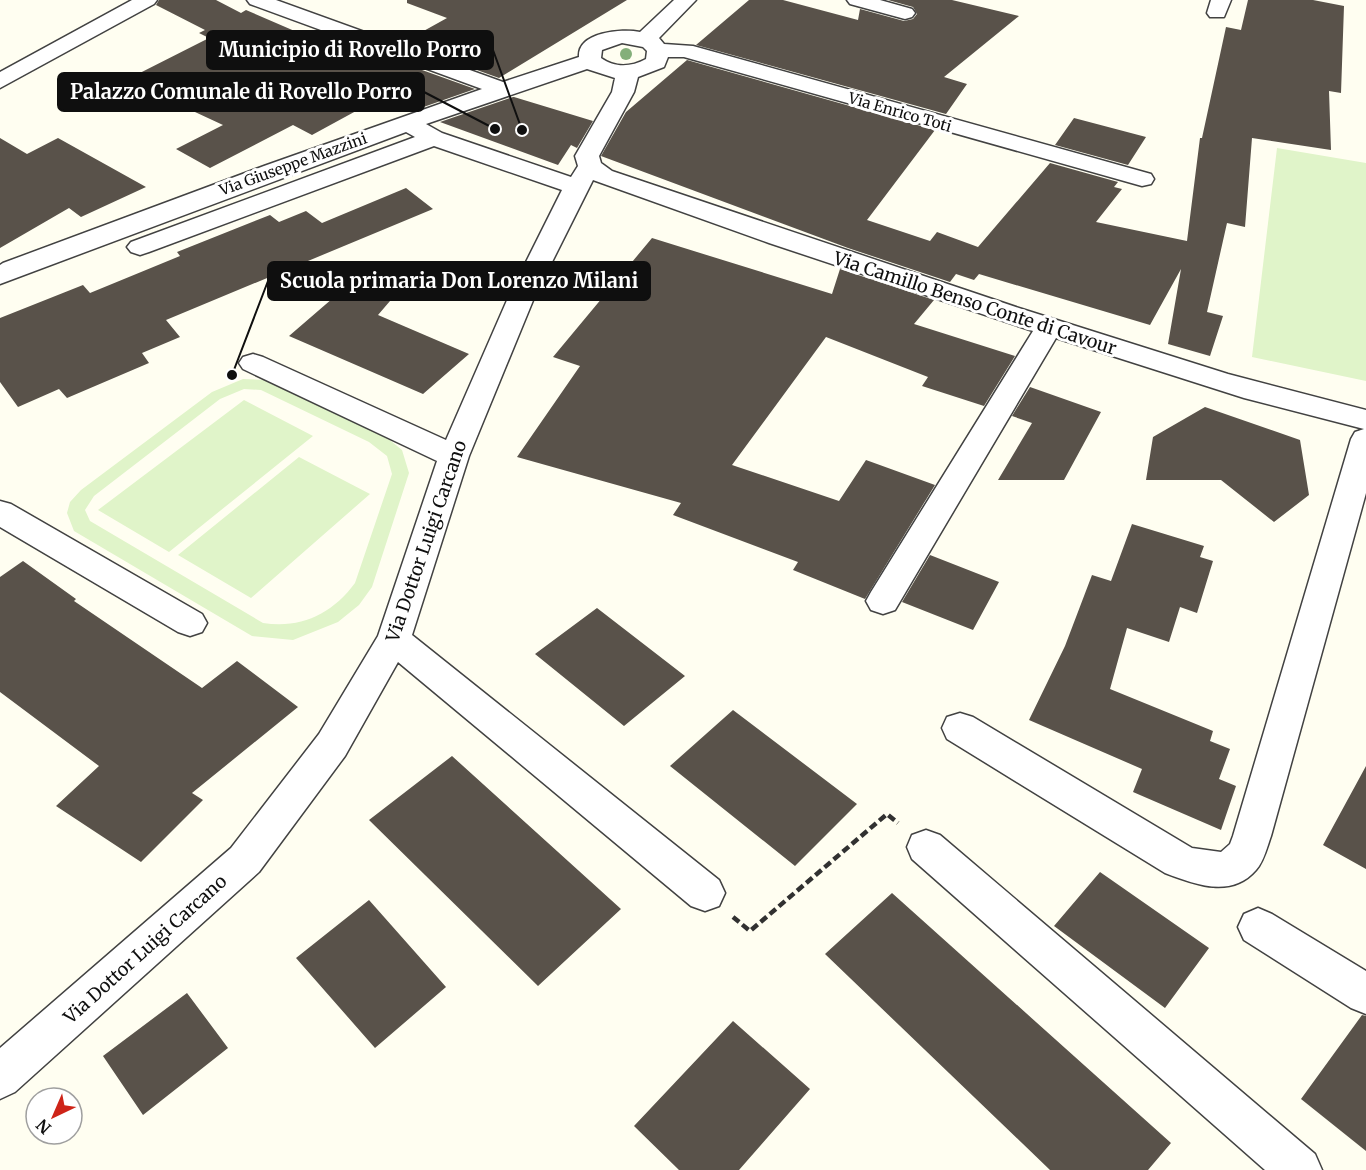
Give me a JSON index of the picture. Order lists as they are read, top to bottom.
{
  "streets": {
    "street": [
      "Via Enrico Toti",
      "Via Giuseppe Mazzini",
      "Via Camillo Benso Conte di Cavour",
      "Via Dottor Luigi Carcano"
    ]
  },
  "crossings": [
    ["Via Enrico Toti", "Via Giuseppe Mazzini"],
    ["Via Giuseppe Mazzini", "Via Camillo Benso Conte di Cavour"],
    ["Via Camillo Benso Conte di Cavour", "Via Dottor Luigi Carcano"]
  ],
  "places": ["Palazzo Comunale di Rovello Porro", "Municipio di Rovello Porro", "Scuola primaria Don Lorenzo Milani"],
  "north": "bottom left"
}
